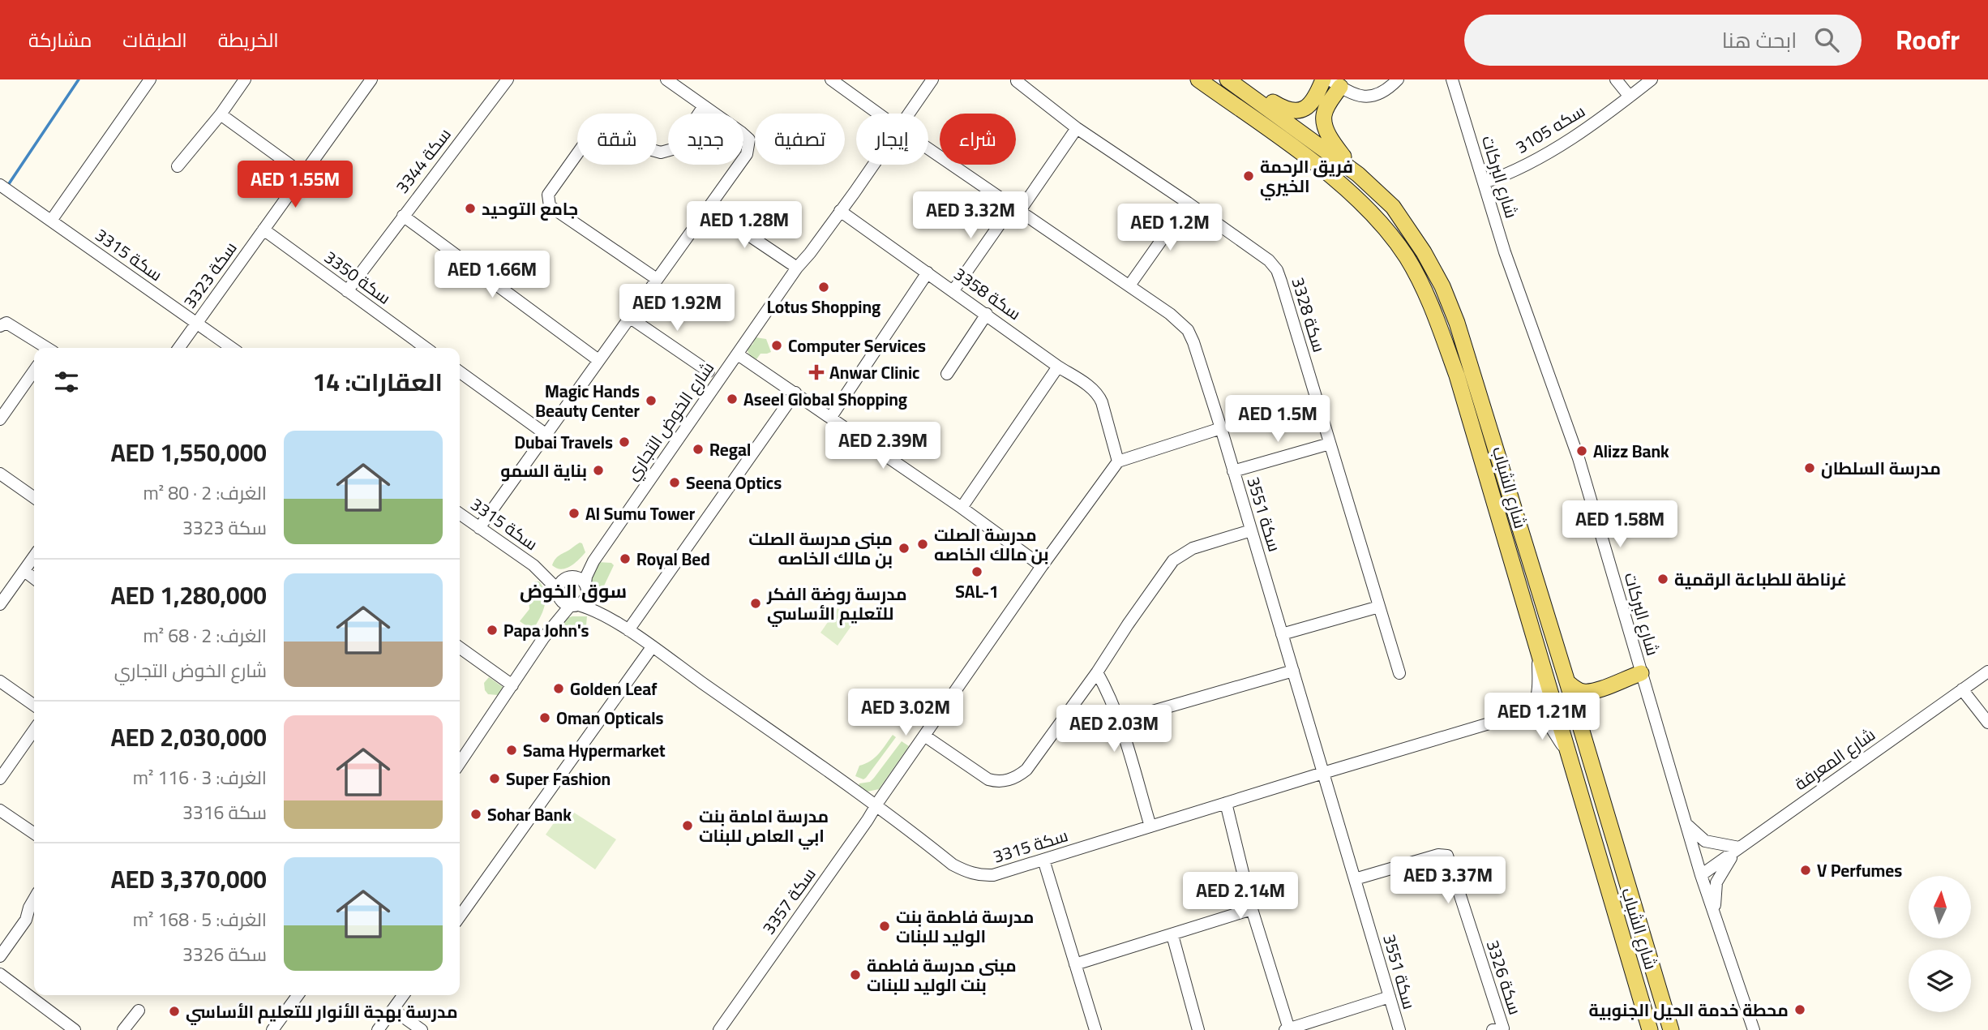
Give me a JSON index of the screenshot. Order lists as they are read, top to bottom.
{
  "streets": {
    "main road": ["شارع الشباب"],
    "street": [
      "سكه 3105",
      "سكة 3344",
      "شارع البركات",
      "سكة 3315",
      "سكة 3323",
      "سكة 3350",
      "سكة 3358",
      "سكة 3328",
      "شارع الخوض التجاري",
      "سكة 3551",
      "شارع المعرفة",
      "سكة 3357",
      "سكة 3326"
    ]
  },
  "crossings": [
    ["سكه 3105", "شارع البركات"],
    ["سكة 3344", "سكة 3350"],
    ["شارع البركات", "شارع المعرفة"],
    ["سكة 3315", "سكة 3323"],
    ["سكة 3315", "شارع الخوض التجاري"],
    ["سكة 3315", "سكة 3551"],
    ["سكة 3315", "سكة 3357"],
    ["سكة 3323", "سكة 3350"],
    ["سكة 3358", "شارع الخوض التجاري"],
    ["سكة 3358", "سكة 3357"],
    ["سكة 3551", "سكة 3326"]
  ],
  "districts": ["سوق الخوض"],
  "places": {
    "other": [
      "فريق الرحمة الخيري",
      "جامع التوحيد",
      "Lotus Shopping",
      "Computer Services",
      "Aseel Global Shopping",
      "Magic Hands Beauty Center",
      "Dubai Travels",
      "Regal",
      "Alizz Bank",
      "مدرسة السلطان",
      "بناية السمو",
      "Seena Optics",
      "Al Sumu Tower",
      "مدرسة الصلت بن مالك الخاصه",
      "مبنى مدرسة الصلت بن مالك الخاصه",
      "Royal Bed",
      "SAL-1",
      "غرناطة للطباعة الرقمية",
      "مدرسة روضة الفكر للتعليم الأساسي",
      "Papa John's",
      "Golden Leaf",
      "Oman Opticals",
      "Sama Hypermarket",
      "Super Fashion",
      "Sohar Bank",
      "مدرسة امامة بنت ابي العاص للبنات",
      "V Perfumes",
      "مدرسة فاطمة بنت الوليد للبنات",
      "مبنى مدرسة فاطمة بنت الوليد للبنات",
      "محطة خدمة الحيل الجنوبية",
      "مدرسة بهجة الأنوار للتعليم الأساسي"
    ],
    "health": ["Anwar Clinic"]
  },
  "north": "top",
  "page": {
    "header": "Roofr",
    "search": "ابحث هنا",
    "nav": ["الخريطة", "الطبقات", "مشاركة"],
    "chip": [
      "شراء",
      "إيجار",
      "تصفية",
      "جديد",
      "شقة"
    ],
    "price": [
      "AED 1.55M",
      "AED 3.32M",
      "AED 1.28M",
      "AED 1.2M",
      "AED 1.66M",
      "AED 1.92M",
      "AED 1.5M",
      "AED 2.39M",
      "AED 1.58M",
      "AED 3.02M",
      "AED 1.21M",
      "AED 2.03M",
      "AED 3.37M",
      "AED 2.14M"
    ],
    "heading": "العقارات: 14",
    "list": [
      {
        "name": "AED 1,550,000",
        "note": "الغرف: 2 · 80 m² · سكة 3323"
      },
      {
        "name": "AED 1,280,000",
        "note": "الغرف: 2 · 68 m² · شارع الخوض التجاري"
      },
      {
        "name": "AED 2,030,000",
        "note": "الغرف: 3 · 116 m² · سكة 3316"
      },
      {
        "name": "AED 3,370,000",
        "note": "الغرف: 5 · 168 m² · سكة 3326"
      }
    ]
  }
}
